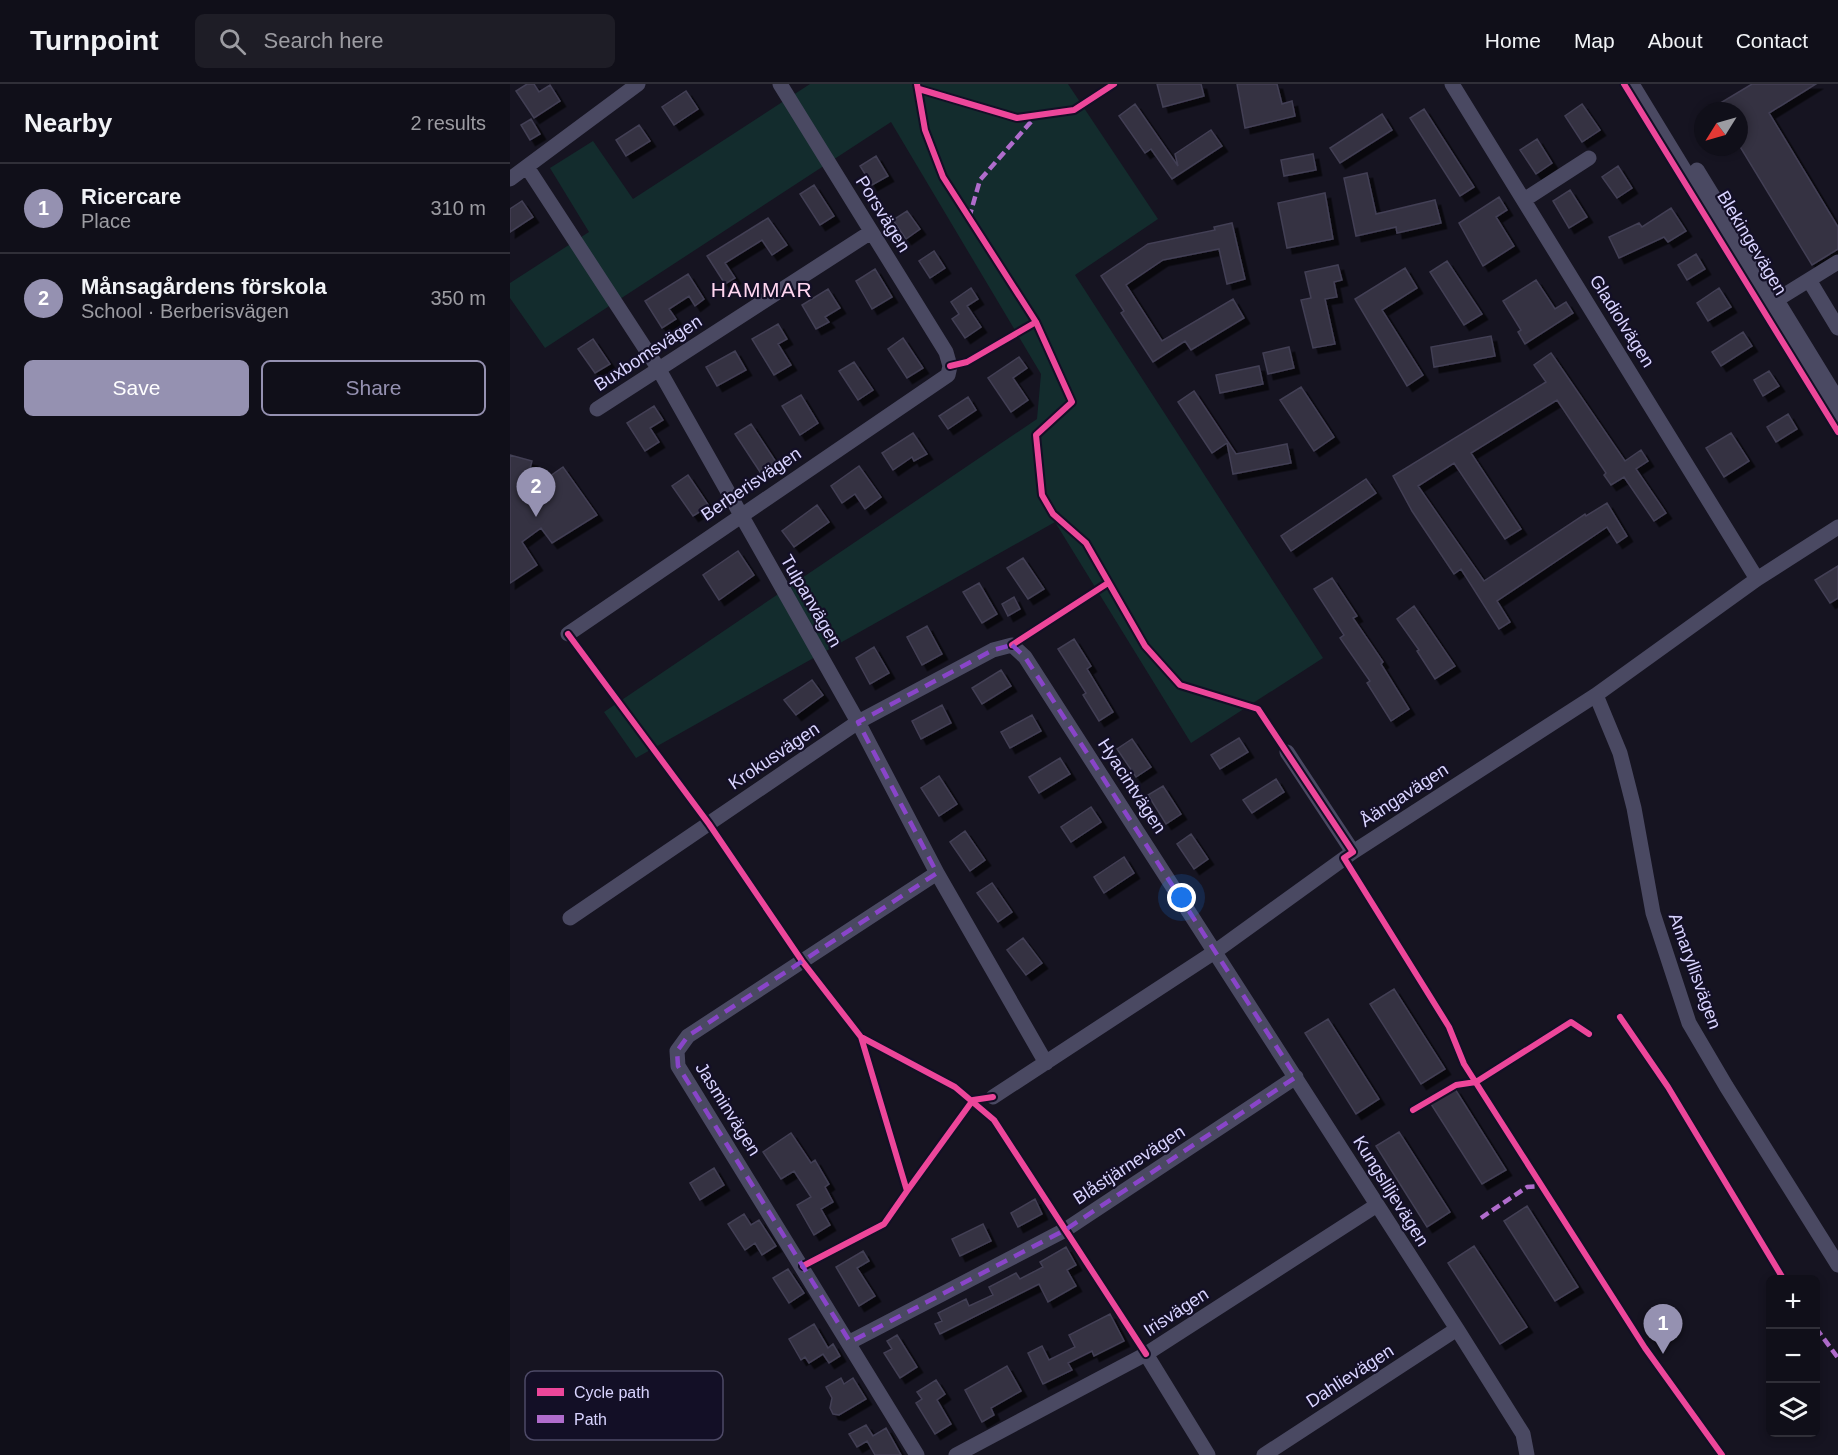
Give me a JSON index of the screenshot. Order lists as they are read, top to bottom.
{
  "streets": {
    "street": [
      "Porsvägen",
      "Blekingevägen",
      "Gladiolvägen",
      "Buxbomsvägen",
      "Berberisvägen",
      "Tulpanvägen",
      "Krokusvägen",
      "Hyacintvägen",
      "Åängavägen",
      "Amaryllisvägen",
      "Jasminvägen",
      "Blåstjärnevägen",
      "Kungsliljevägen",
      "Irisvägen",
      "Dahlievägen"
    ]
  },
  "crossings": [
    ["Porsvägen", "Buxbomsvägen"],
    ["Porsvägen", "Berberisvägen"],
    ["Gladiolvägen", "Åängavägen"],
    ["Buxbomsvägen", "Tulpanvägen"],
    ["Berberisvägen", "Tulpanvägen"],
    ["Tulpanvägen", "Krokusvägen"],
    ["Tulpanvägen", "Åängavägen"],
    ["Tulpanvägen", "Jasminvägen"],
    ["Krokusvägen", "Hyacintvägen"],
    ["Hyacintvägen", "Åängavägen"],
    ["Hyacintvägen", "Kungsliljevägen"],
    ["Åängavägen", "Amaryllisvägen"],
    ["Åängavägen", "Kungsliljevägen"],
    ["Jasminvägen", "Blåstjärnevägen"],
    ["Blåstjärnevägen", "Kungsliljevägen"],
    ["Kungsliljevägen", "Irisvägen"],
    ["Kungsliljevägen", "Dahlievägen"]
  ],
  "districts": ["HAMMAR"],
  "legend": ["Cycle path", "Path"],
  "north": "bottom left",
  "page": {
    "header": "Turnpoint",
    "search": "Search here",
    "nav": [
      "Home",
      "Map",
      "About",
      "Contact"
    ],
    "heading": ["Nearby", "2 results"],
    "list": [
      {
        "mark": "1",
        "name": "Ricercare",
        "note": "Place",
        "value": "310 m"
      },
      {
        "mark": "2",
        "name": "Månsagårdens förskola",
        "note": "School · Berberisvägen",
        "value": "350 m"
      }
    ],
    "buttons": ["Save", "Share"],
    "pins": ["2", "1"],
    "map_buttons": ["+", "−"]
  }
}
